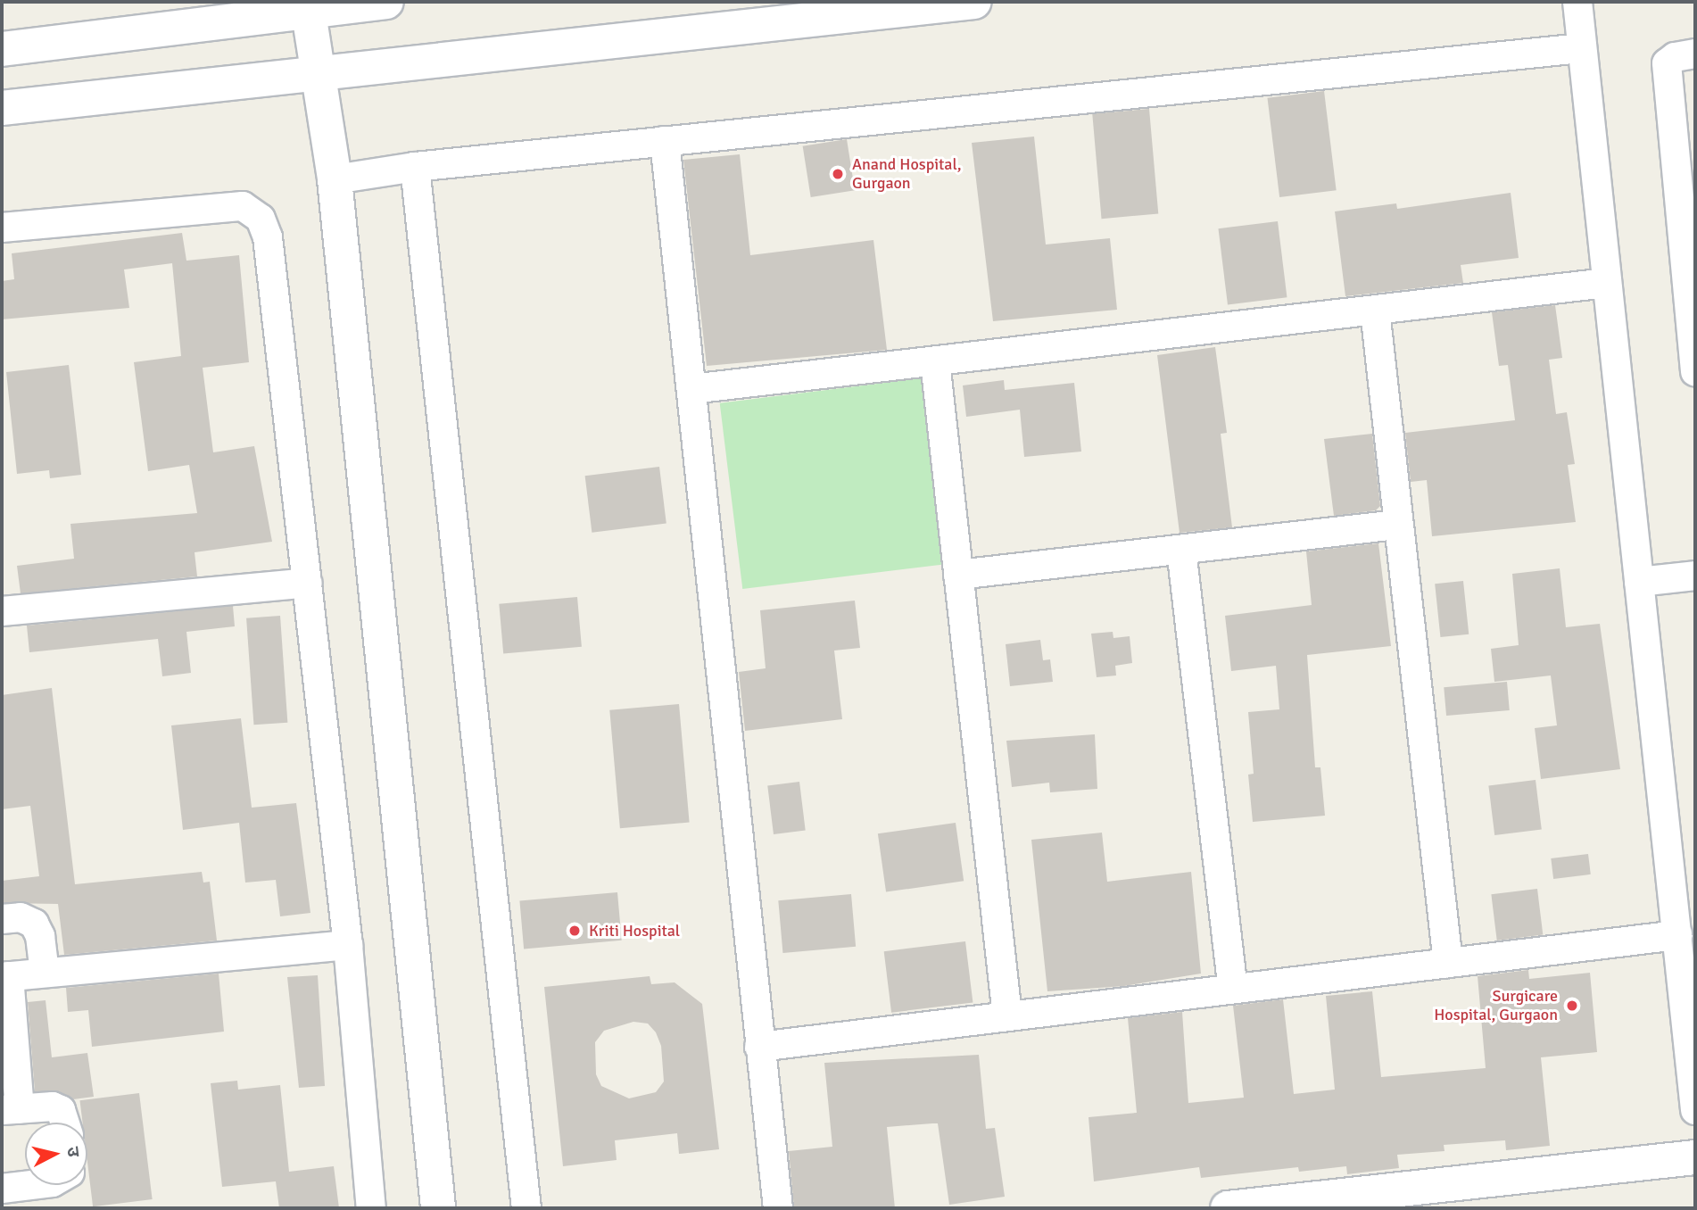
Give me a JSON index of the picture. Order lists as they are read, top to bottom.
{
  "places": ["Anand Hospital, Gurgaon", "Kriti Hospital", "Surgicare Hospital, Gurgaon"],
  "north": "right"
}
